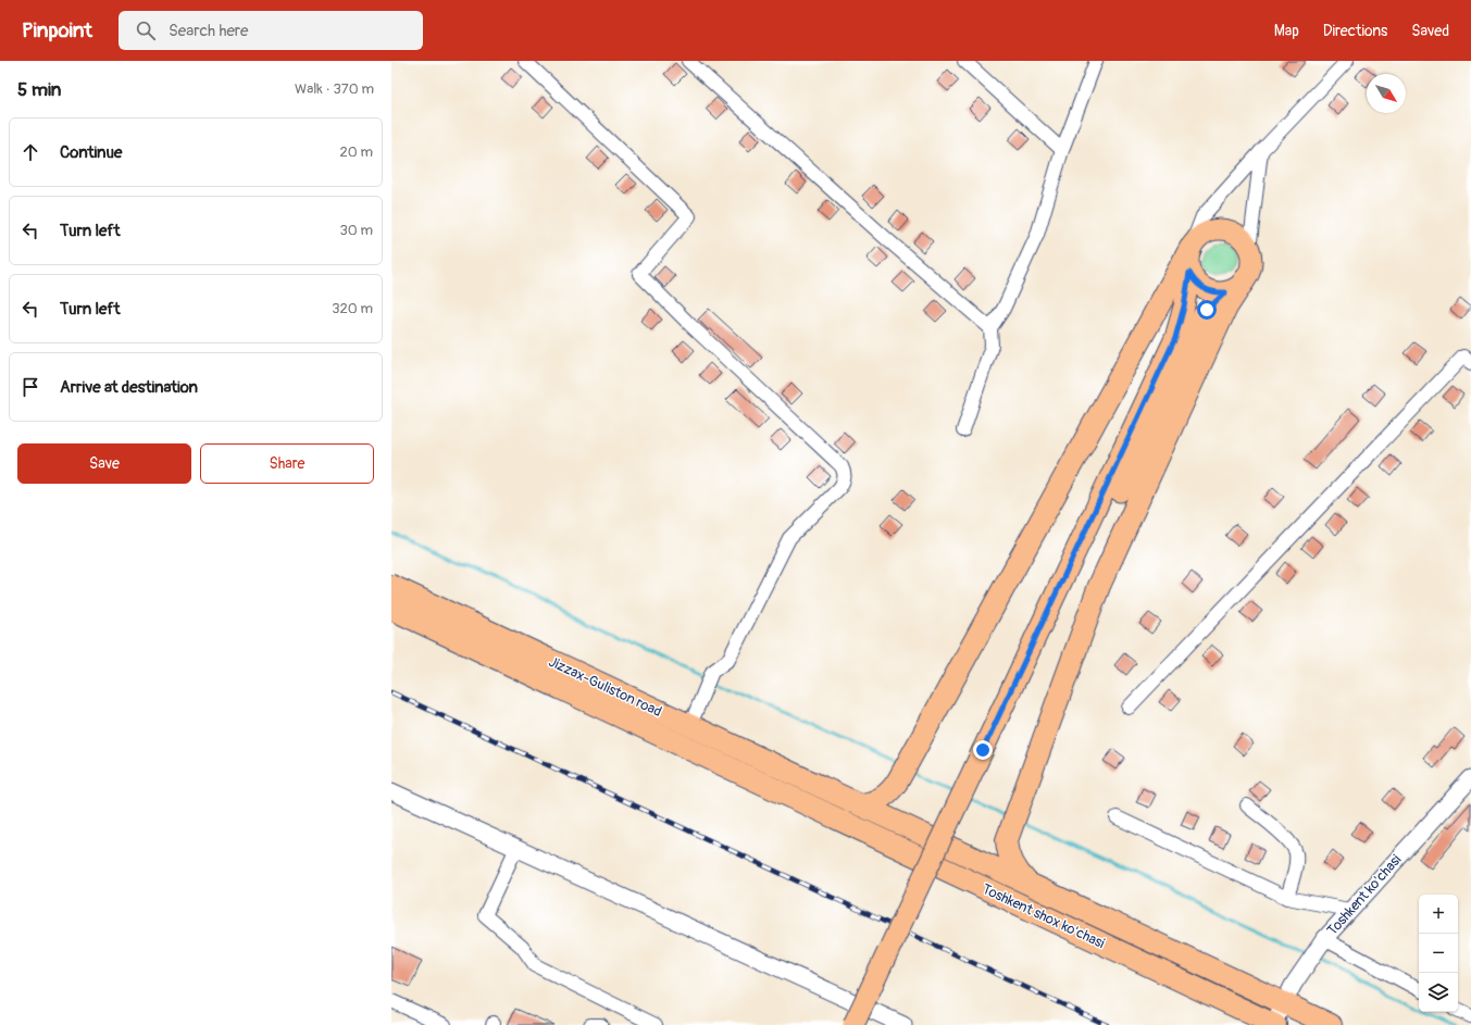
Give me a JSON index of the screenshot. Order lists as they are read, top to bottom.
{
  "streets": {
    "highway": ["Jizzax-Guliston road", "Toshkent shox ko'chasi"],
    "street": ["Toshkent ko'chasi"]
  },
  "crossings": [
    ["Jizzax-Guliston road", "Toshkent shox ko'chasi"],
    ["Toshkent ko'chasi", "Toshkent shox ko'chasi"]
  ],
  "north": "bottom right",
  "page": {
    "header": "Pinpoint",
    "search": "Search here",
    "nav": ["Map", "Directions", "Saved"],
    "heading": ["5 min", "Walk · 370 m"],
    "list": [
      ["Continue", "20 m"],
      ["Turn left", "30 m"],
      ["Turn left", "320 m"],
      "Arrive at destination"
    ],
    "buttons": ["Save", "Share"],
    "map_buttons": ["+", "−"]
  }
}
